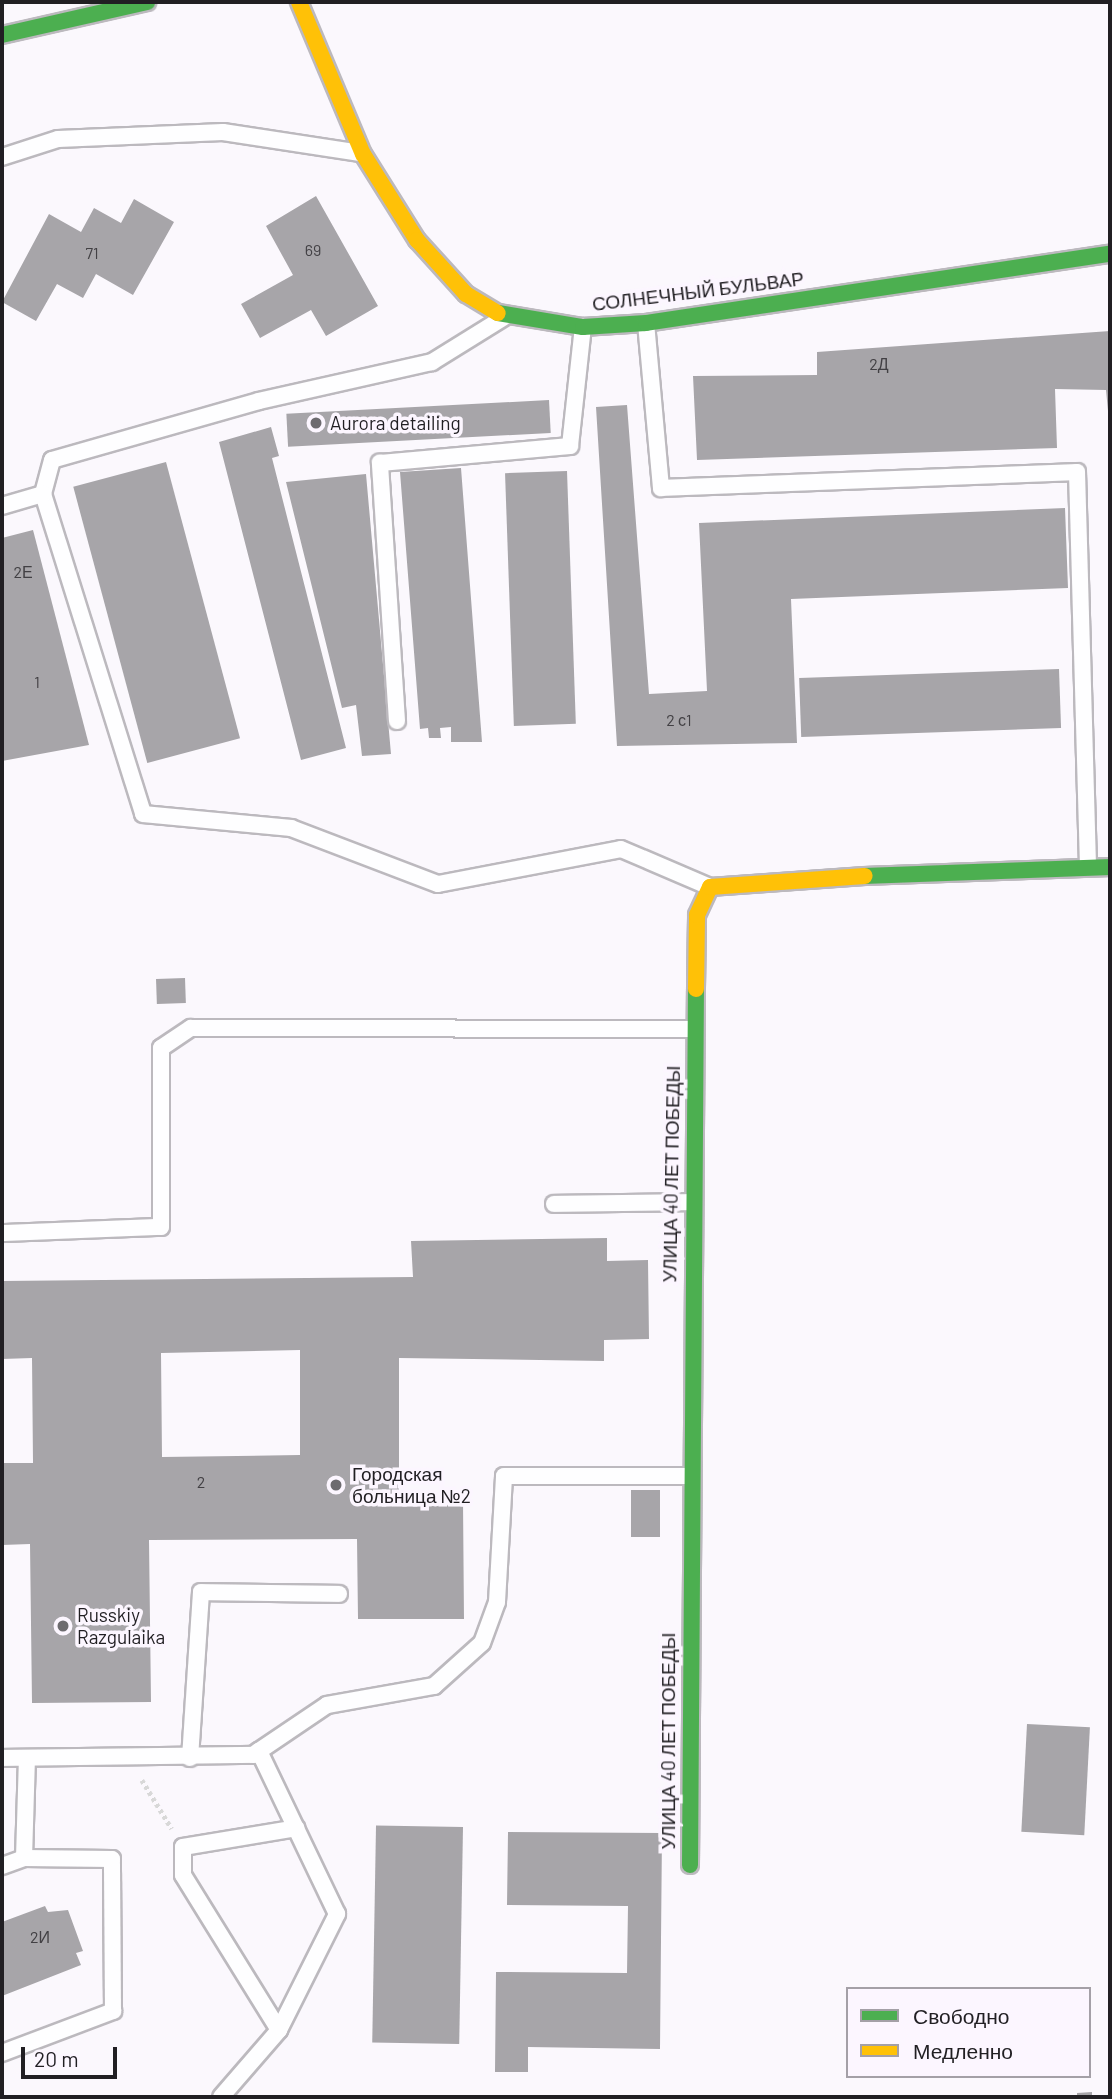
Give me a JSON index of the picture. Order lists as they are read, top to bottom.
{
  "streets": {
    "street": ["СОЛНЕЧНЫЙ БУЛЬВАР", "УЛИЦА 40 ЛЕТ ПОБЕДЫ"]
  },
  "places": ["Aurora detailing", "Городская больница №2", "Russkiy Razgulaika"],
  "house_numbers": [
    "69",
    "71",
    "2Д",
    "2Е",
    "1",
    "2 с1",
    "2",
    "2И"
  ],
  "legend": ["Свободно", "Медленно"],
  "scale_bar": "20 m"
}
